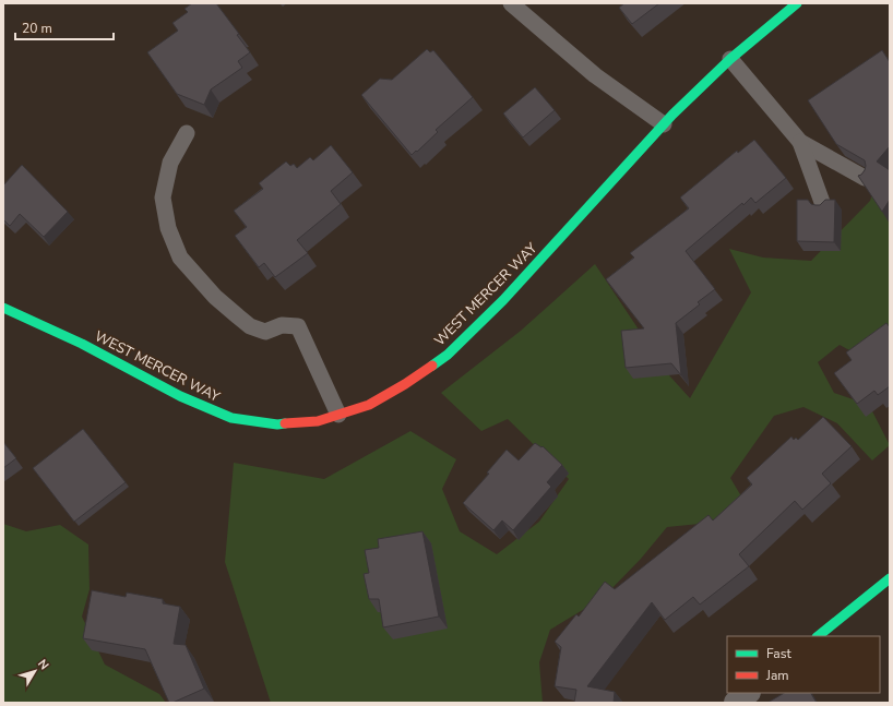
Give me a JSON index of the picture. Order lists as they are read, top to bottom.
{
  "streets": {
    "street": ["WEST MERCER WAY"]
  },
  "legend": ["Fast", "Jam"],
  "scale_bar": "20 m",
  "north": "top right"
}
